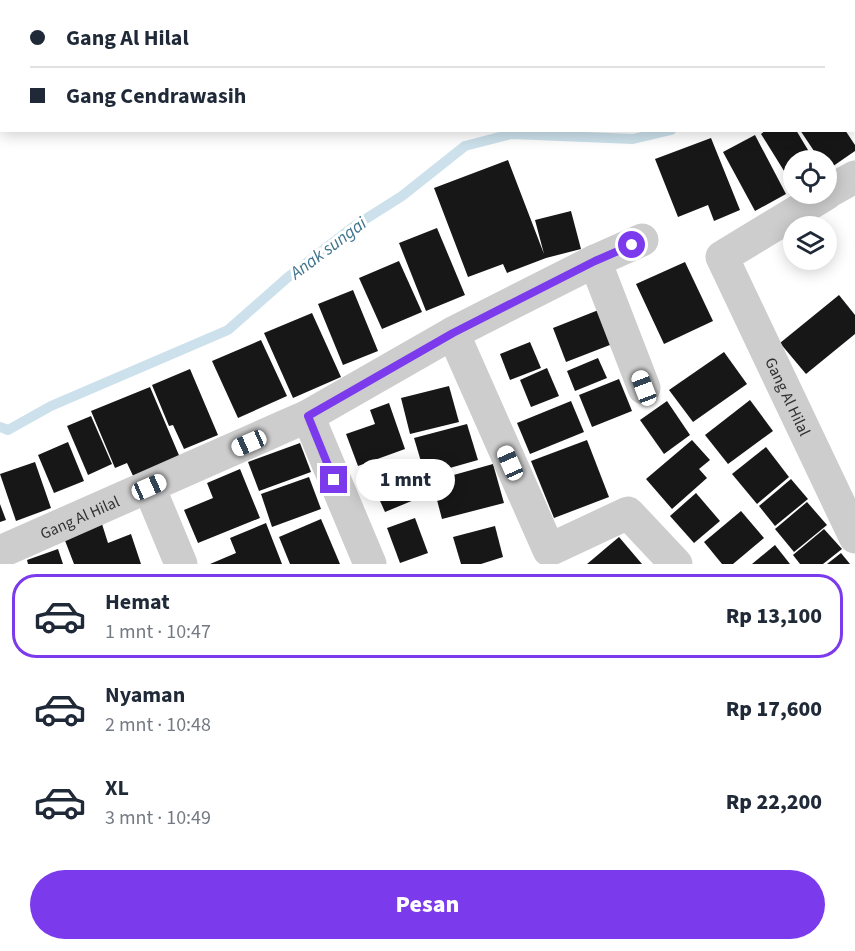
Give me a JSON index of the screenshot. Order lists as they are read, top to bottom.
{
  "streets": {
    "street": ["Gang Al Hilal"]
  },
  "water": ["Anak sungai"],
  "page": {
    "banner": ["Gang Al Hilal", "Gang Cendrawasih"],
    "bubble": "1 mnt",
    "list": [
      {
        "name": "Hemat",
        "note": "1 mnt · 10:47",
        "value": "Rp 13,100"
      },
      {
        "name": "Nyaman",
        "note": "2 mnt · 10:48",
        "value": "Rp 17,600"
      },
      {
        "name": "XL",
        "note": "3 mnt · 10:49",
        "value": "Rp 22,200"
      }
    ],
    "buttons": "Pesan"
  }
}
